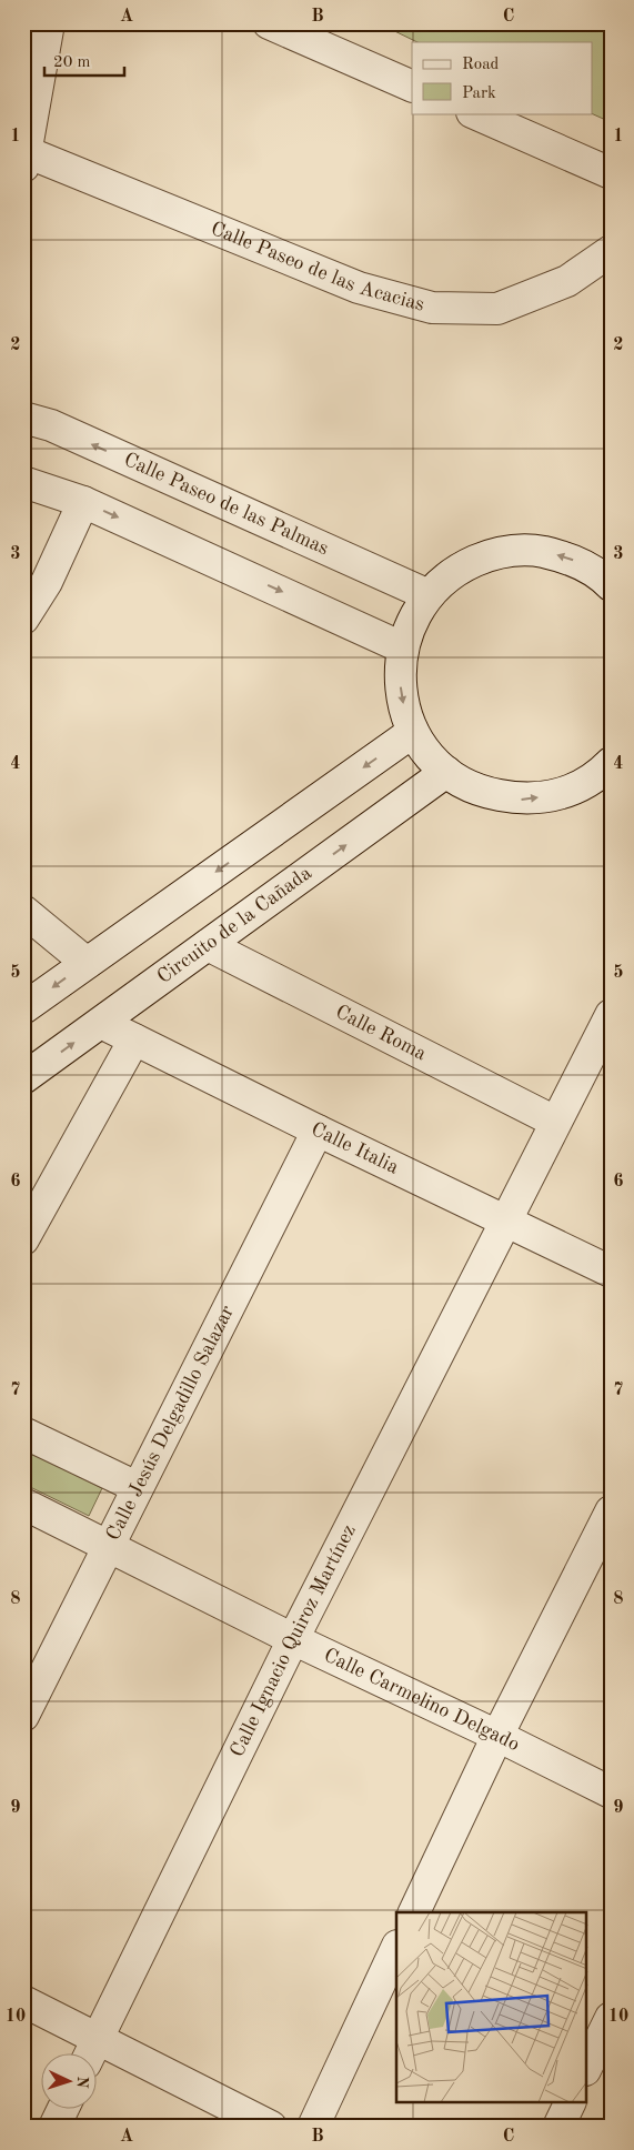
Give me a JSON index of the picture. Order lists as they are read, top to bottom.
{
  "streets": {
    "street": [
      "Calle Paseo de las Acacias",
      "Calle Paseo de las Palmas",
      "Circuito de la Cañada",
      "Calle Roma",
      "Calle Italia",
      "Calle Jesús Delgadillo Salazar",
      "Calle Ignacio Quiroz Martínez",
      "Calle Carmelino Delgado"
    ]
  },
  "crossings": [
    ["Circuito de la Cañada", "Calle Roma"],
    ["Circuito de la Cañada", "Calle Italia"],
    ["Calle Roma", "Calle Ignacio Quiroz Martínez"],
    ["Calle Italia", "Calle Jesús Delgadillo Salazar"],
    ["Calle Italia", "Calle Ignacio Quiroz Martínez"],
    ["Calle Jesús Delgadillo Salazar", "Calle Carmelino Delgado"],
    ["Calle Ignacio Quiroz Martínez", "Calle Carmelino Delgado"]
  ],
  "legend": ["Road", "Park"],
  "scale_bar": "20 m",
  "north": "right",
  "grid": {
    "columns": ["A", "B", "C"],
    "rows": [
      "1",
      "2",
      "3",
      "4",
      "5",
      "6",
      "7",
      "8",
      "9",
      "10"
    ]
  }
}
